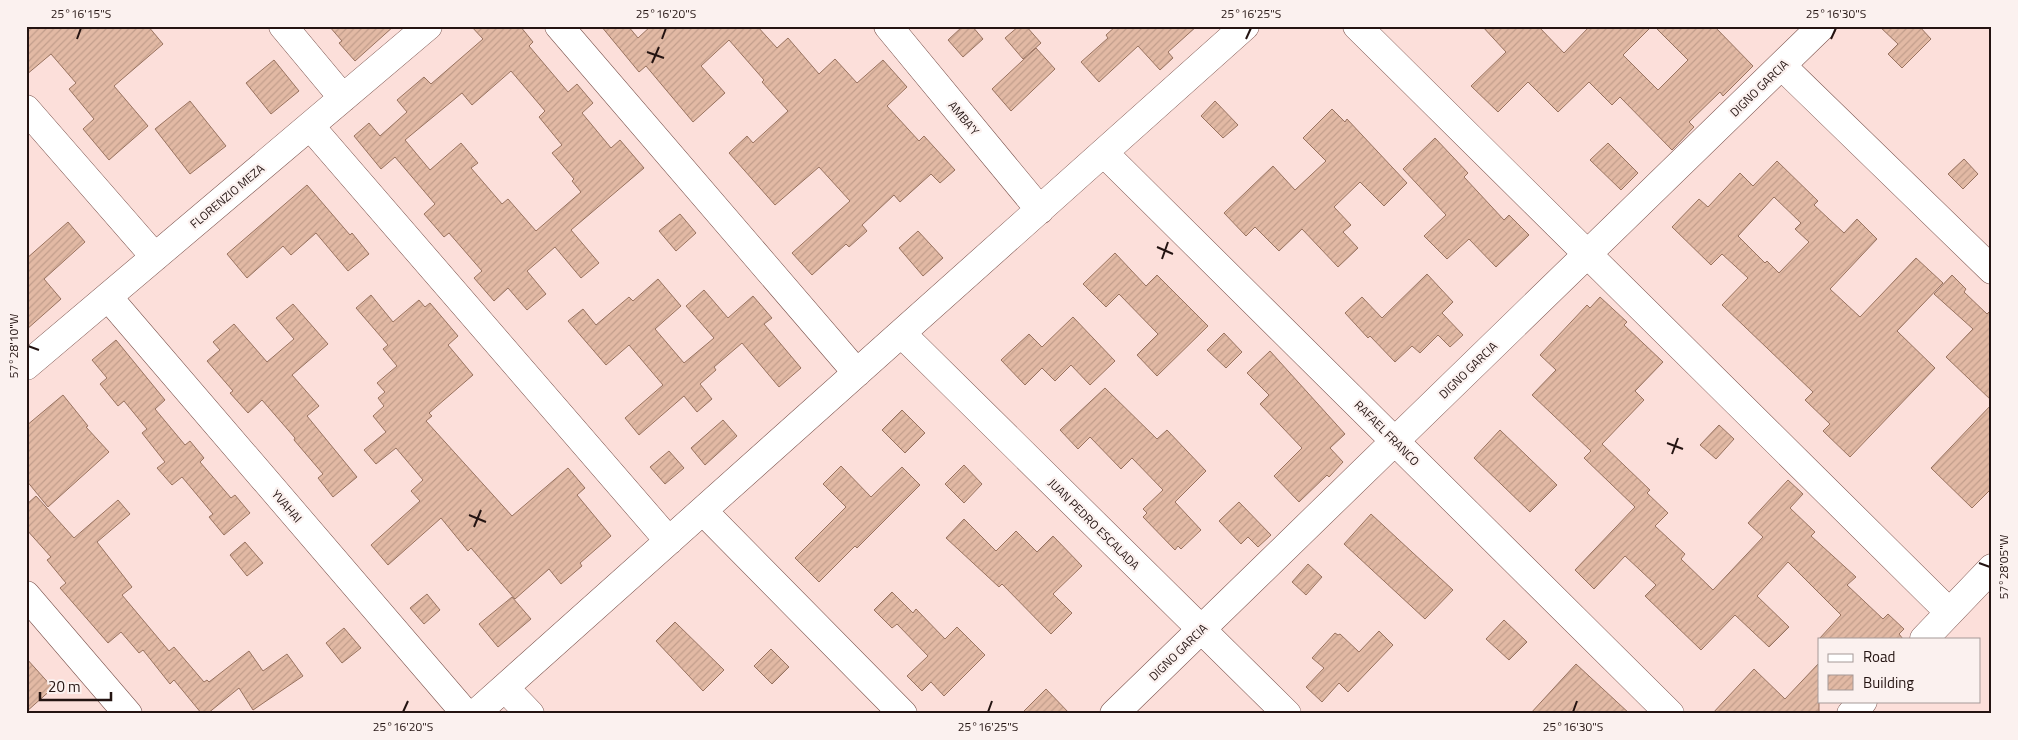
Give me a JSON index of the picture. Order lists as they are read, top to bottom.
{
  "streets": {
    "street": [
      "DIGNO GARCIA",
      "AMBA'Y",
      "FLORENZIO MEZA",
      "RAFAEL FRANCO",
      "YVAHAI",
      "JUAN PEDRO ESCALADA"
    ]
  },
  "crossings": [
    ["DIGNO GARCIA", "RAFAEL FRANCO"],
    ["DIGNO GARCIA", "JUAN PEDRO ESCALADA"],
    ["FLORENZIO MEZA", "YVAHAI"]
  ],
  "legend": ["Road", "Building"],
  "scale_bar": "20 m",
  "coordinates": [
    "25°16'15\"S",
    "25°16'20\"S",
    "25°16'25\"S",
    "25°16'30\"S",
    "57°28'10\"W",
    "57°28'05\"W"
  ]
}
